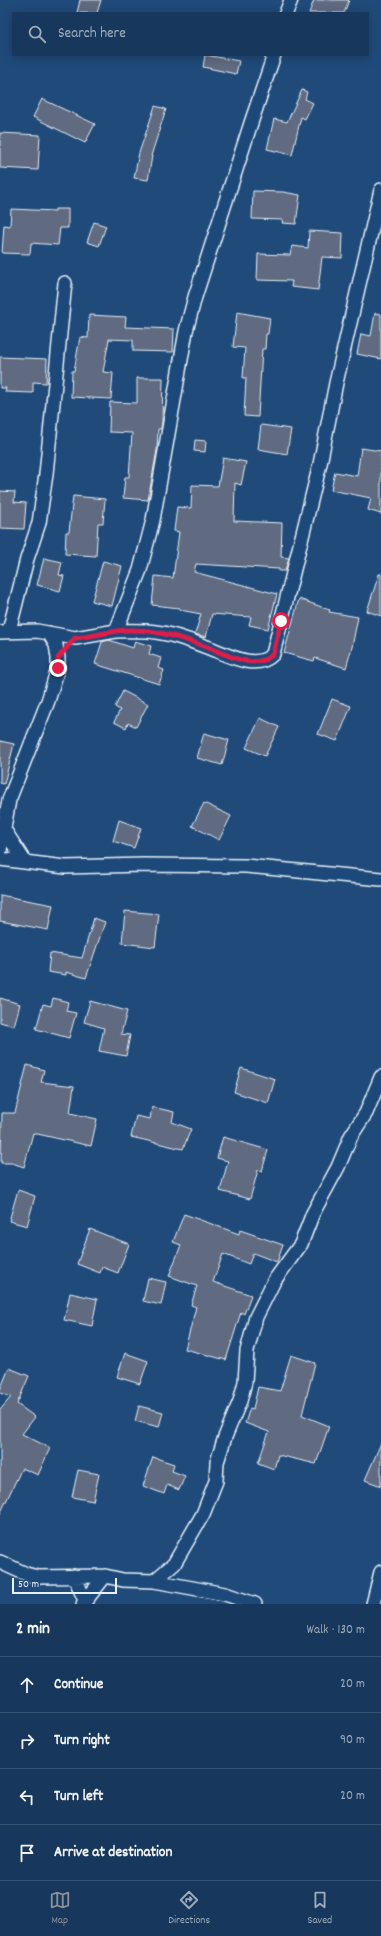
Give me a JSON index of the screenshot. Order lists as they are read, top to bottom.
{
  "scale_bar": "50 m",
  "page": {
    "search": "Search here",
    "scale": "50 m",
    "heading": ["2 min", "Walk · 130 m"],
    "list": [
      ["Continue", "20 m"],
      ["Turn right", "90 m"],
      ["Turn left", "20 m"],
      "Arrive at destination"
    ],
    "nav": ["Map", "Directions", "Saved"]
  }
}
